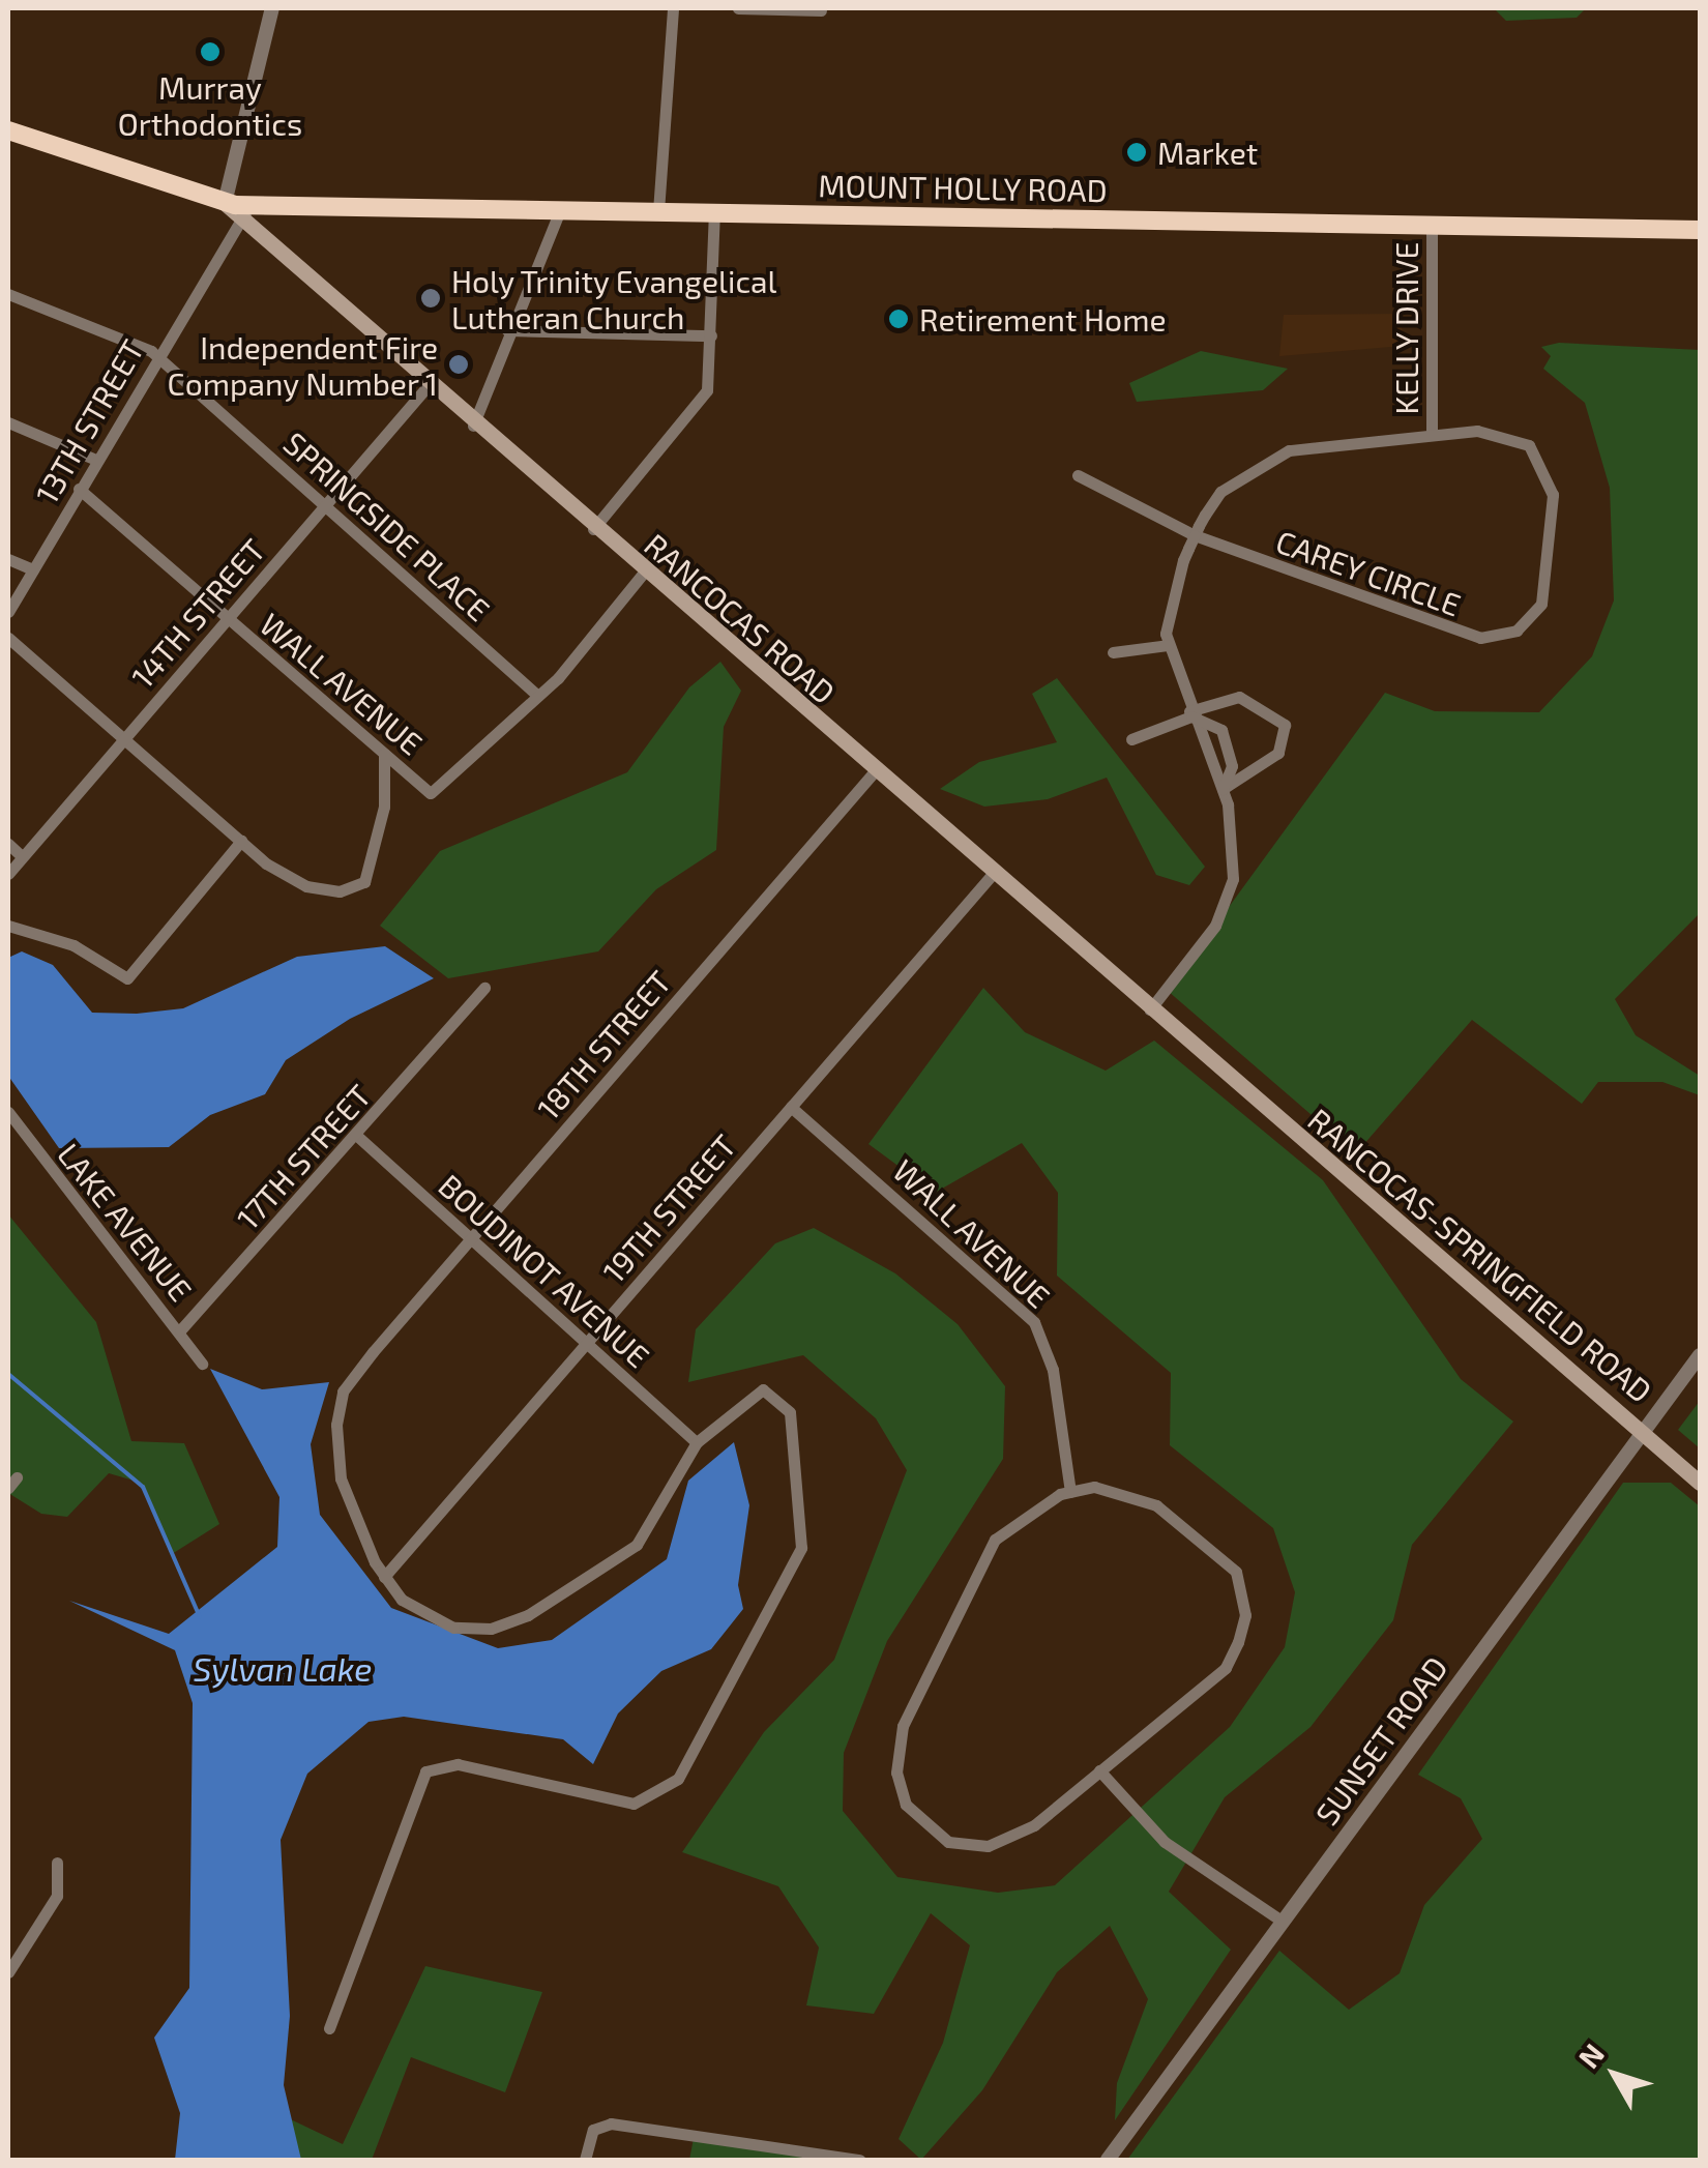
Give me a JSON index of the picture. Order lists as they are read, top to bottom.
{
  "streets": {
    "highway": ["MOUNT HOLLY ROAD"],
    "main road": ["RANCOCAS ROAD", "RANCOCAS-SPRINGFIELD ROAD"],
    "street": [
      "KELLY DRIVE",
      "13TH STREET",
      "SPRINGSIDE PLACE",
      "CAREY CIRCLE",
      "14TH STREET",
      "WALL AVENUE",
      "18TH STREET",
      "17TH STREET",
      "19TH STREET",
      "LAKE AVENUE",
      "BOUDINOT AVENUE",
      "SUNSET ROAD"
    ]
  },
  "crossings": [
    ["MOUNT HOLLY ROAD", "KELLY DRIVE"],
    ["MOUNT HOLLY ROAD", "13TH STREET"],
    ["MOUNT HOLLY ROAD", "RANCOCAS ROAD"],
    ["KELLY DRIVE", "CAREY CIRCLE"],
    ["13TH STREET", "SPRINGSIDE PLACE"],
    ["13TH STREET", "RANCOCAS ROAD"],
    ["13TH STREET", "WALL AVENUE"],
    ["SPRINGSIDE PLACE", "14TH STREET"],
    ["SPRINGSIDE PLACE", "WALL AVENUE"],
    ["14TH STREET", "RANCOCAS ROAD"],
    ["14TH STREET", "WALL AVENUE"],
    ["RANCOCAS ROAD", "18TH STREET"],
    ["RANCOCAS ROAD", "19TH STREET"],
    ["RANCOCAS ROAD", "RANCOCAS-SPRINGFIELD ROAD"],
    ["WALL AVENUE", "19TH STREET"],
    ["18TH STREET", "19TH STREET"],
    ["18TH STREET", "BOUDINOT AVENUE"],
    ["17TH STREET", "LAKE AVENUE"],
    ["17TH STREET", "BOUDINOT AVENUE"],
    ["19TH STREET", "BOUDINOT AVENUE"],
    ["RANCOCAS-SPRINGFIELD ROAD", "SUNSET ROAD"]
  ],
  "water": ["Sylvan Lake"],
  "places": [
    "Murray Orthodontics",
    "Market",
    "Holy Trinity Evangelical Lutheran Church",
    "Retirement Home",
    "Independent Fire Company Number 1"
  ],
  "north": "top left"
}
